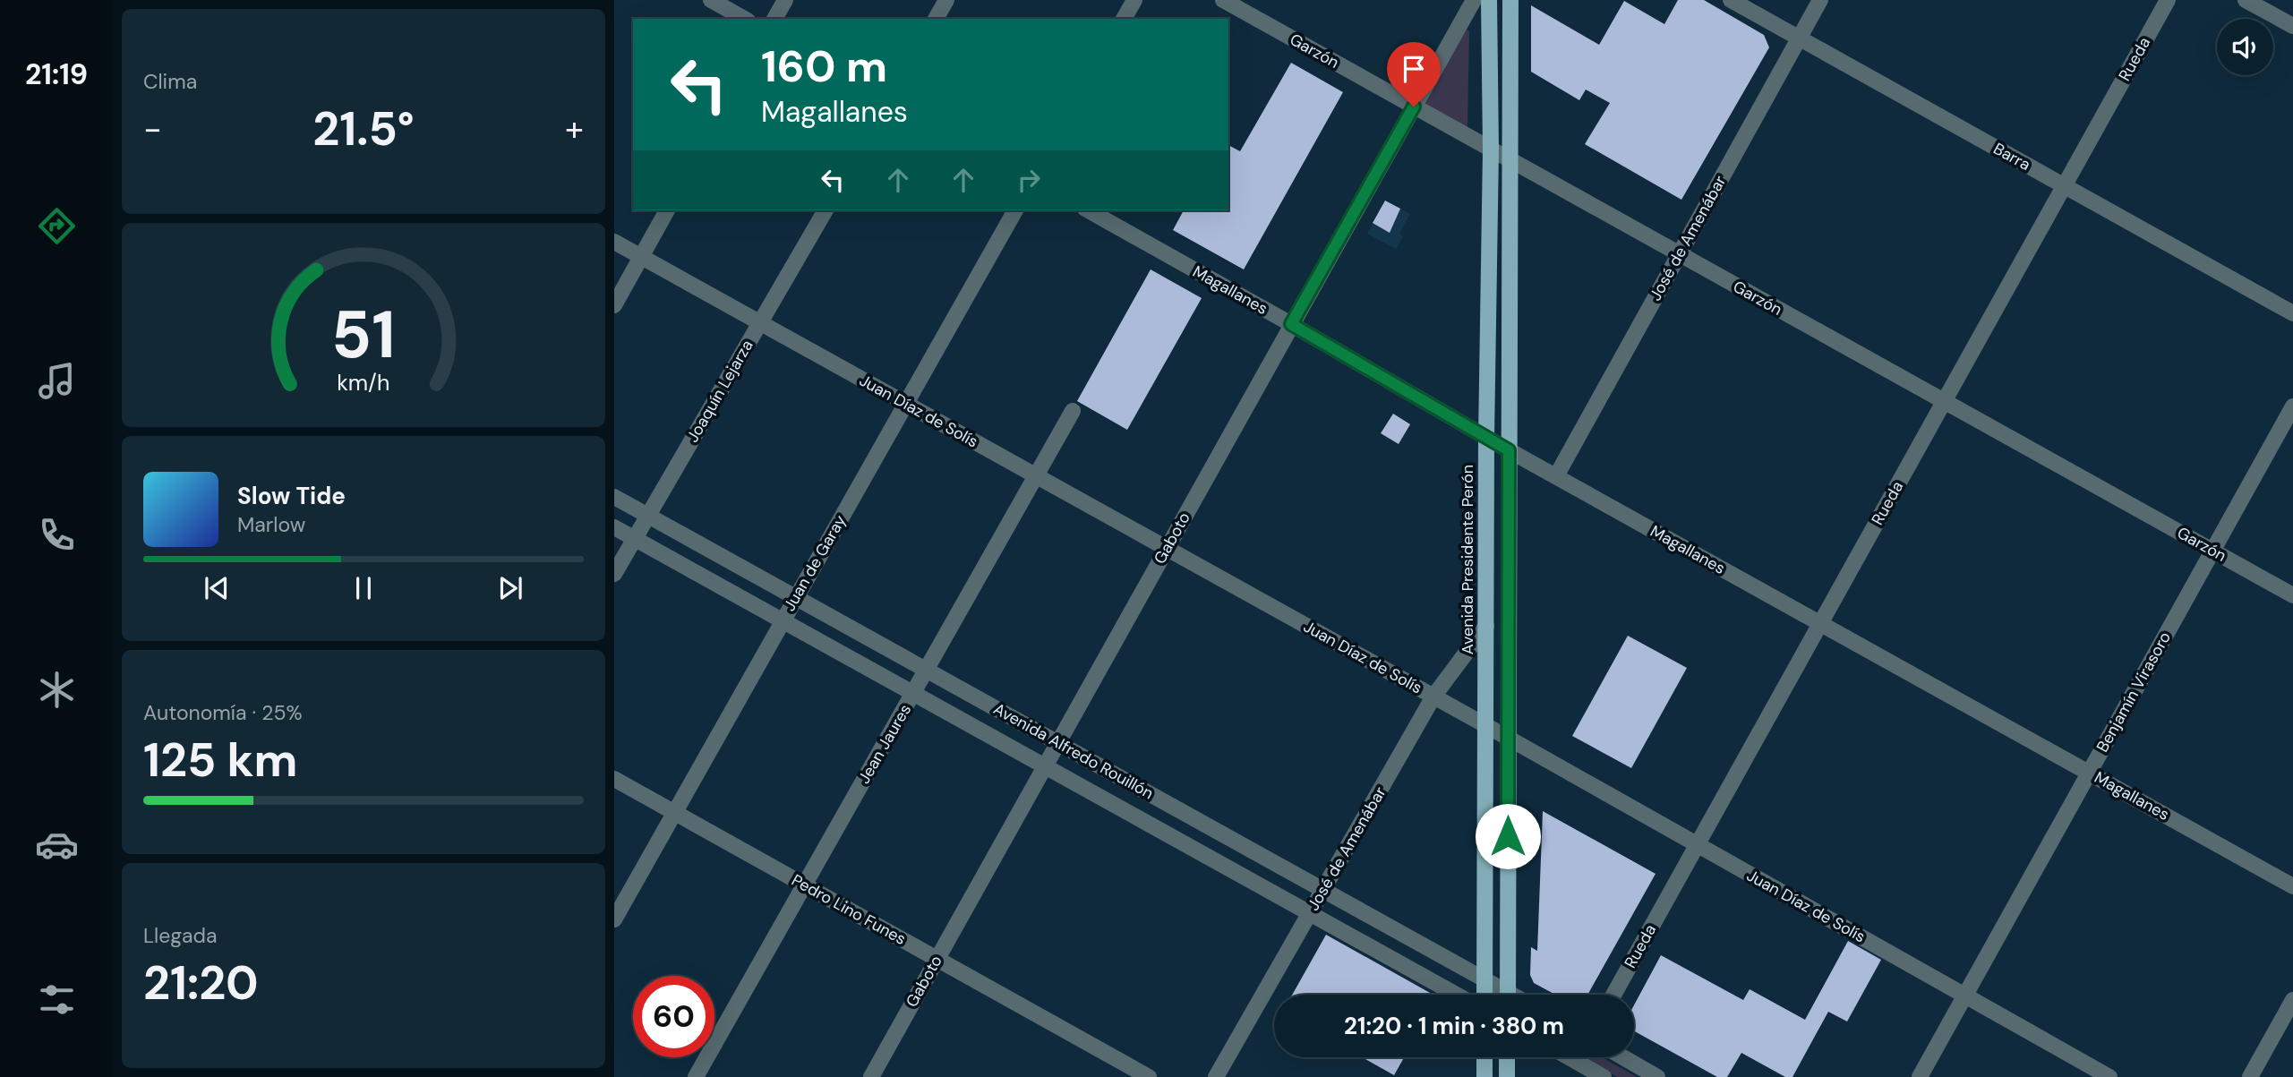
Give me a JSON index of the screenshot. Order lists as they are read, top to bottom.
{
  "streets": {
    "main road": ["Avenida Presidente Perón"],
    "street": [
      "Garzón",
      "Rueda",
      "Barra",
      "José de Amenábar",
      "Magallanes",
      "Joaquín Lejarza",
      "Juan Díaz de Solís",
      "Gaboto",
      "Juan de Garay",
      "Benjamín Virasoro",
      "Jean Jaures",
      "Avenida Alfredo Rouillón",
      "Pedro Lino Funes"
    ]
  },
  "crossings": [
    ["Garzón", "Rueda"],
    ["Garzón", "José de Amenábar"],
    ["Garzón", "Gaboto"],
    ["Garzón", "Avenida Presidente Perón"],
    ["Garzón", "Benjamín Virasoro"],
    ["Rueda", "Barra"],
    ["Rueda", "Magallanes"],
    ["Rueda", "Juan Díaz de Solís"],
    ["Barra", "José de Amenábar"],
    ["José de Amenábar", "Magallanes"],
    ["José de Amenábar", "Juan Díaz de Solís"],
    ["José de Amenábar", "Avenida Presidente Perón"],
    ["José de Amenábar", "Avenida Alfredo Rouillón"],
    ["Magallanes", "Gaboto"],
    ["Magallanes", "Avenida Presidente Perón"],
    ["Magallanes", "Benjamín Virasoro"],
    ["Joaquín Lejarza", "Juan Díaz de Solís"],
    ["Joaquín Lejarza", "Avenida Alfredo Rouillón"],
    ["Juan Díaz de Solís", "Gaboto"],
    ["Juan Díaz de Solís", "Avenida Presidente Perón"],
    ["Juan Díaz de Solís", "Juan de Garay"],
    ["Juan Díaz de Solís", "Benjamín Virasoro"],
    ["Juan Díaz de Solís", "Jean Jaures"],
    ["Gaboto", "Avenida Alfredo Rouillón"],
    ["Gaboto", "Pedro Lino Funes"],
    ["Avenida Presidente Perón", "Avenida Alfredo Rouillón"],
    ["Juan de Garay", "Avenida Alfredo Rouillón"],
    ["Juan de Garay", "Pedro Lino Funes"],
    ["Jean Jaures", "Avenida Alfredo Rouillón"],
    ["Jean Jaures", "Pedro Lino Funes"]
  ],
  "page": {
    "tabs": "21:19",
    "tile": [
      "Clima",
      ["Autonomía · 25%", "125 km"],
      ["Llegada", "21:20"]
    ],
    "turn": ["160 m", "Magallanes"],
    "heat": ["−", "21.5°", "+"],
    "song": ["Slow Tide", "Marlow"],
    "limit": "60",
    "trip": "21:20 · 1 min · 380 m",
    "gauge": ["51", "km/h"]
  }
}
